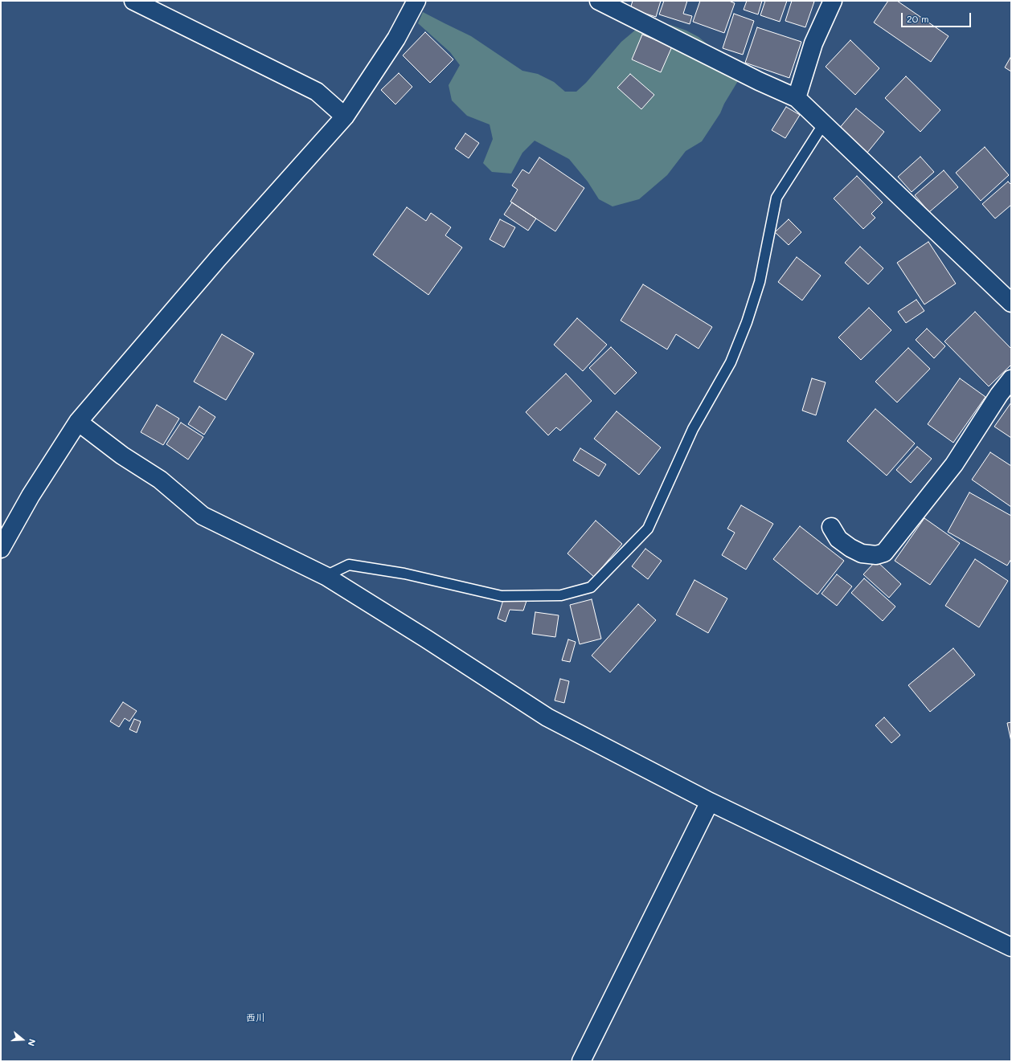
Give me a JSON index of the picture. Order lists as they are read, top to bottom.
{
  "districts": ["西川"],
  "scale_bar": "20 m",
  "north": "right"
}
